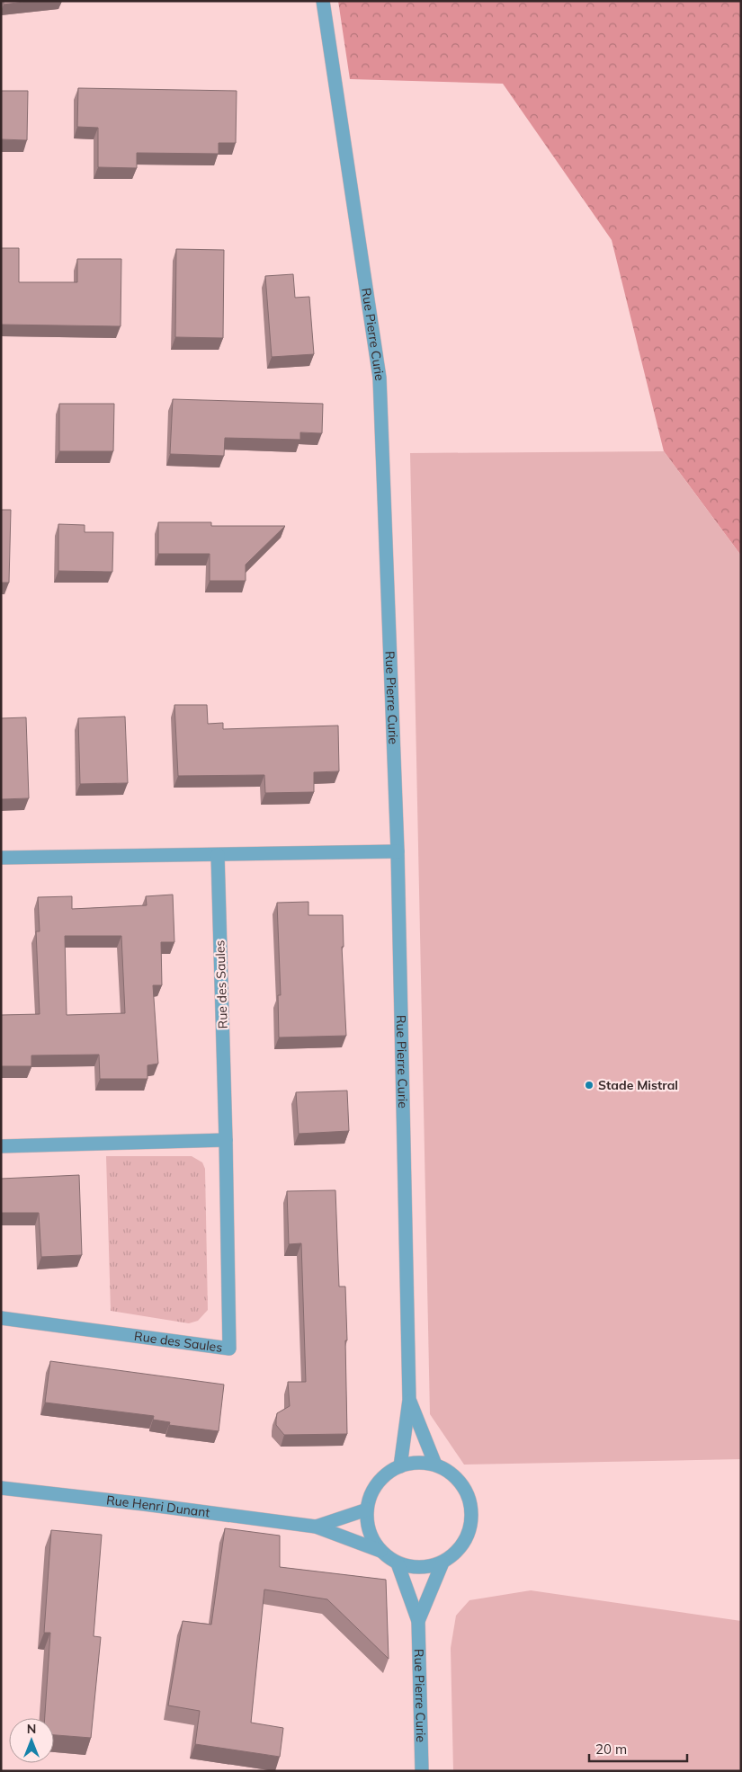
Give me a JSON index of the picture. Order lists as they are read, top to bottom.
{
  "streets": {
    "street": ["Rue Pierre Curie", "Rue des Saules", "Rue Henri Dunant"]
  },
  "crossings": [
    ["Rue Pierre Curie", "Rue Henri Dunant"]
  ],
  "places": ["Stade Mistral"],
  "scale_bar": "20 m",
  "north": "top"
}
